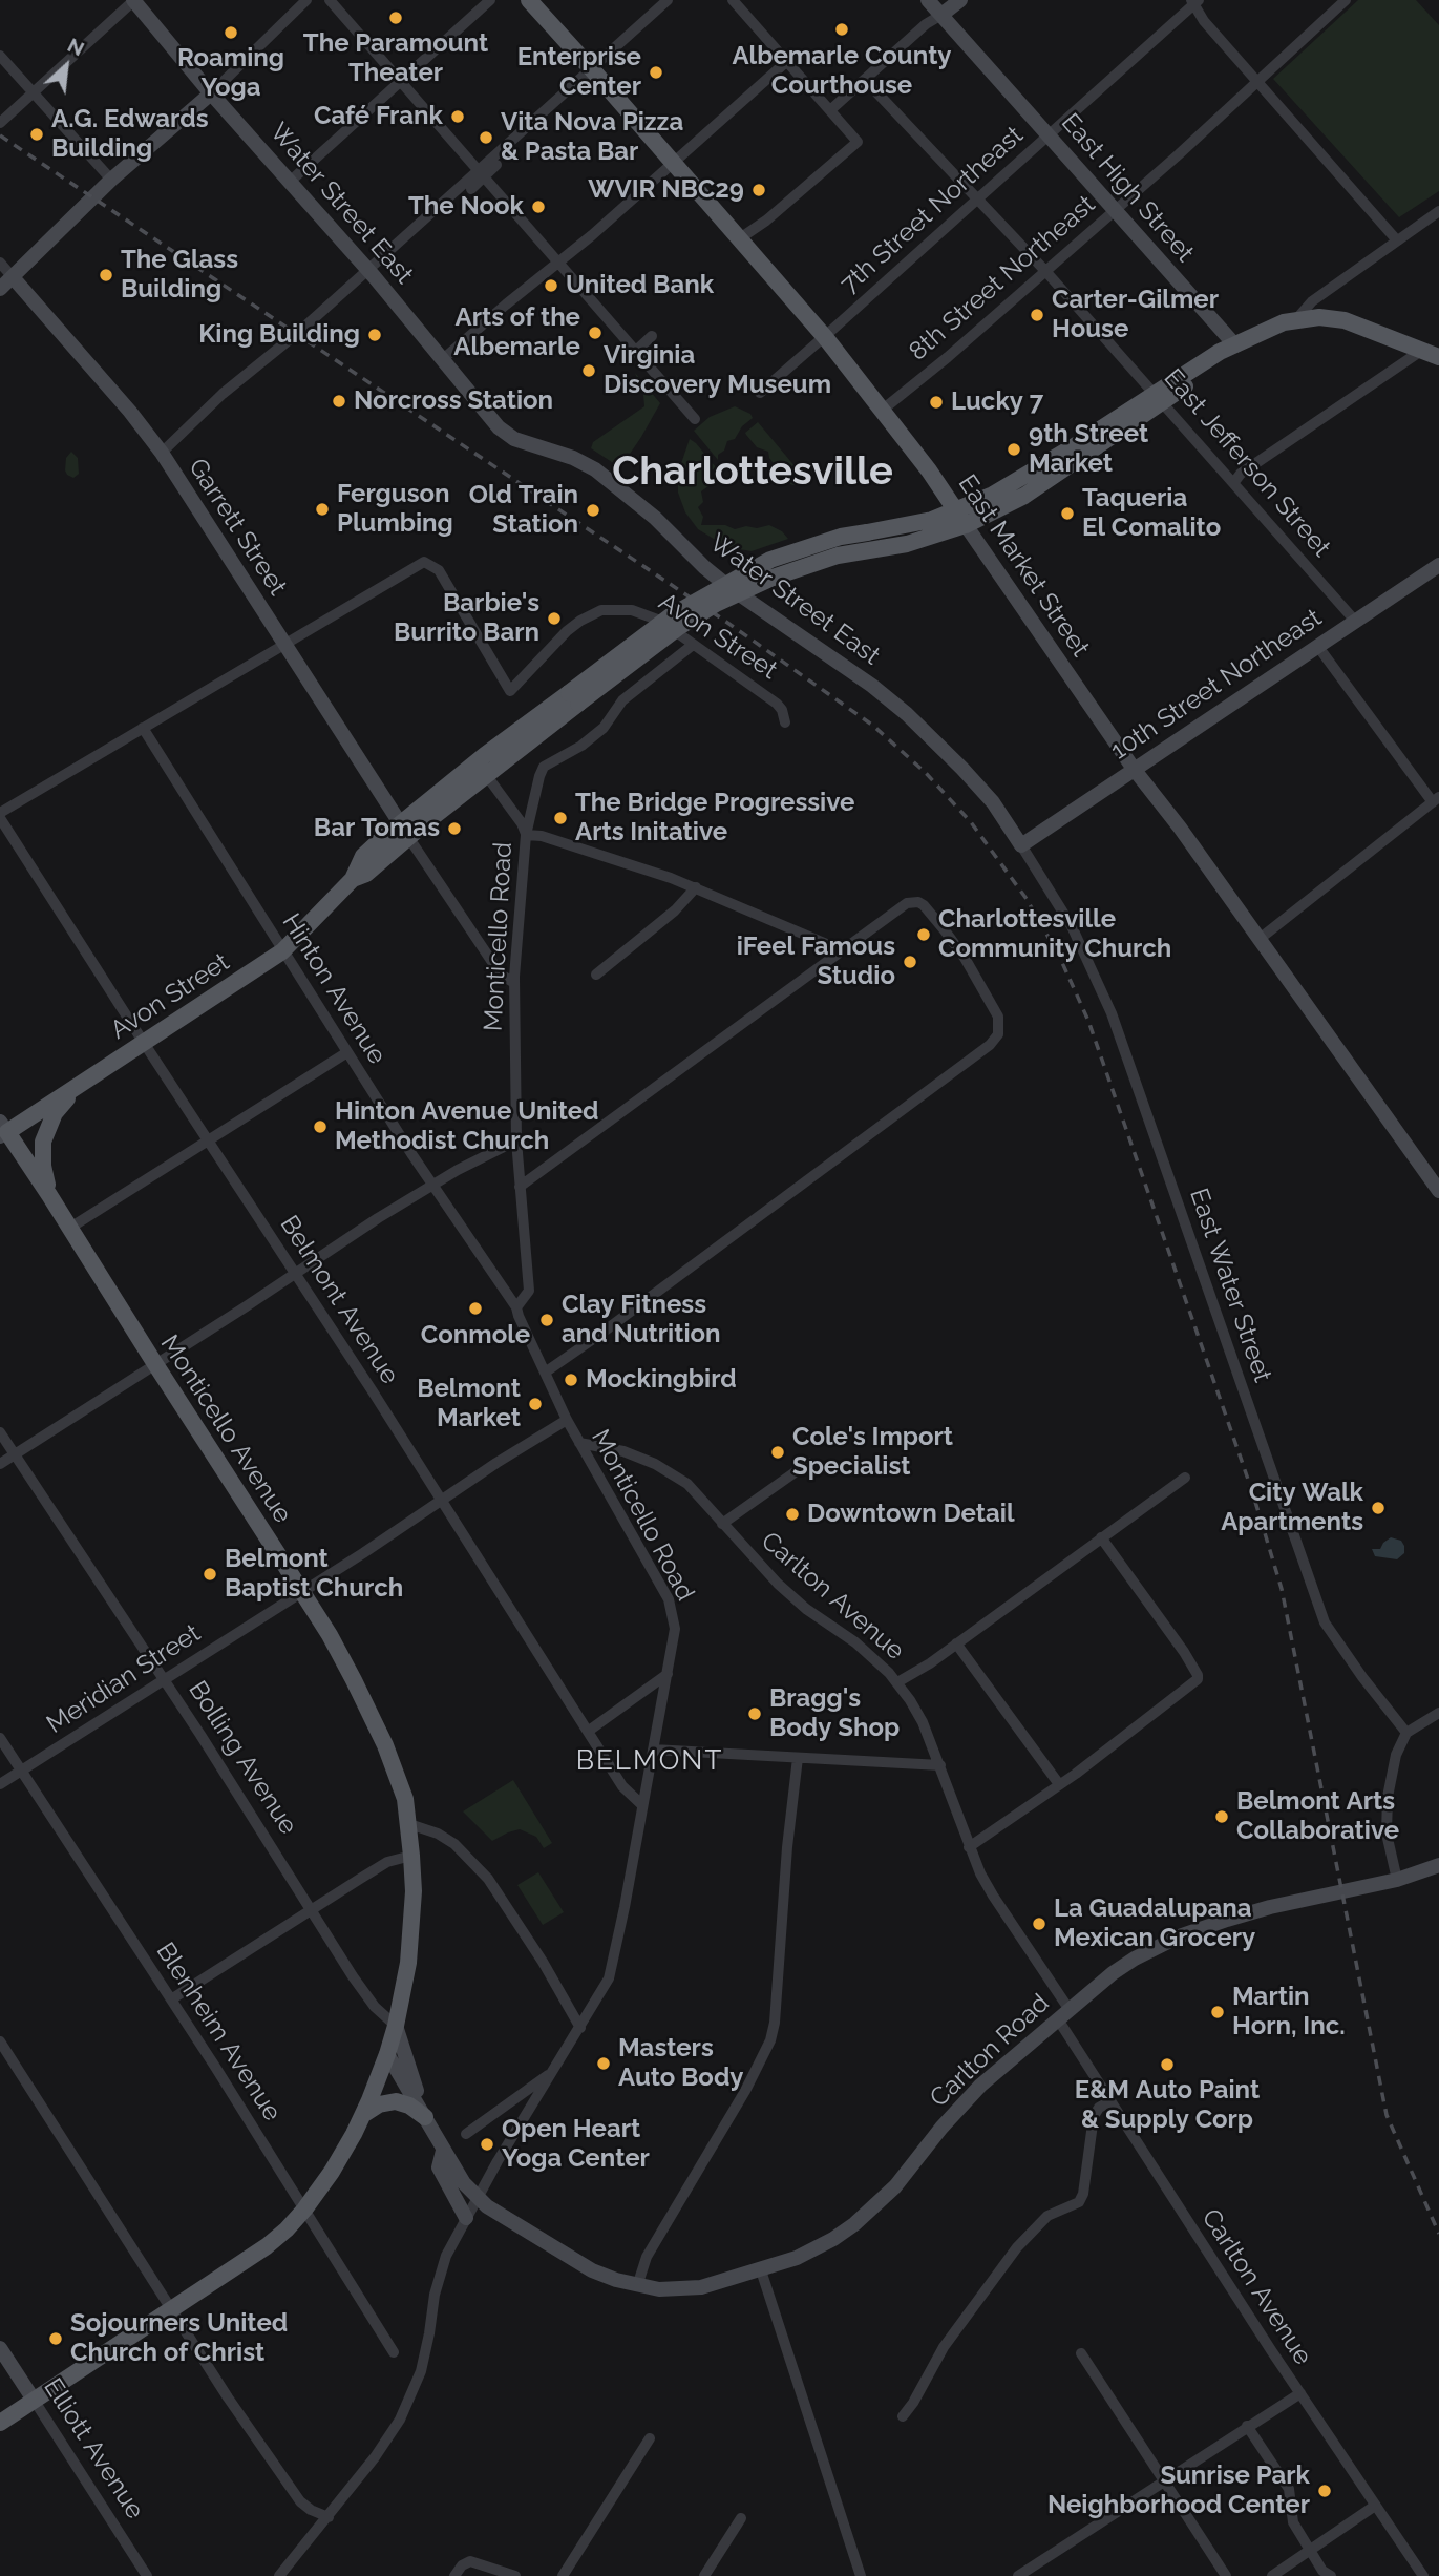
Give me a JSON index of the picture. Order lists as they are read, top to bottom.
{
  "streets": {
    "main road": ["East Market Street", "Avon Street", "Monticello Avenue"],
    "street": [
      "East High Street",
      "Water Street East",
      "7th Street Northeast",
      "8th Street Northeast",
      "East Jefferson Street",
      "Garrett Street",
      "10th Street Northeast",
      "Monticello Road",
      "Hinton Avenue",
      "East Water Street",
      "Belmont Avenue",
      "Carlton Avenue",
      "Meridian Street",
      "Bolling Avenue",
      "Blenheim Avenue",
      "Carlton Road",
      "Elliott Avenue"
    ]
  },
  "crossings": [
    ["East High Street", "7th Street Northeast"],
    ["East High Street", "8th Street Northeast"],
    ["Water Street East", "10th Street Northeast"],
    ["Water Street East", "East Water Street"],
    ["7th Street Northeast", "East Jefferson Street"],
    ["7th Street Northeast", "East Market Street"],
    ["8th Street Northeast", "East Jefferson Street"],
    ["8th Street Northeast", "East Market Street"],
    ["East Jefferson Street", "10th Street Northeast"],
    ["Garrett Street", "Avon Street"],
    ["East Market Street", "10th Street Northeast"],
    ["Avon Street", "Monticello Road"],
    ["Avon Street", "Hinton Avenue"],
    ["Avon Street", "Belmont Avenue"],
    ["Avon Street", "Monticello Avenue"],
    ["10th Street Northeast", "East Water Street"],
    ["Monticello Road", "Hinton Avenue"],
    ["Monticello Road", "Belmont Avenue"],
    ["Monticello Road", "Carlton Avenue"],
    ["Monticello Road", "Meridian Street"],
    ["Monticello Road", "Bolling Avenue"],
    ["Monticello Road", "Carlton Road"],
    ["Belmont Avenue", "Meridian Street"],
    ["Monticello Avenue", "Meridian Street"],
    ["Monticello Avenue", "Bolling Avenue"],
    ["Monticello Avenue", "Blenheim Avenue"],
    ["Monticello Avenue", "Elliott Avenue"],
    ["Carlton Avenue", "Carlton Road"],
    ["Meridian Street", "Bolling Avenue"],
    ["Meridian Street", "Blenheim Avenue"],
    ["Bolling Avenue", "Carlton Road"]
  ],
  "districts": ["Charlottesville", "BELMONT"],
  "places": [
    "The Paramount Theater",
    "Albemarle County Courthouse",
    "Roaming Yoga",
    "Enterprise Center",
    "Café Frank",
    "A.G. Edwards Building",
    "Vita Nova Pizza & Pasta Bar",
    "WVIR NBC29",
    "The Nook",
    "The Glass Building",
    "United Bank",
    "Carter-Gilmer House",
    "Arts of the Albemarle",
    "King Building",
    "Virginia Discovery Museum",
    "Norcross Station",
    "Lucky 7",
    "9th Street Market",
    "Ferguson Plumbing",
    "Old Train Station",
    "Taqueria El Comalito",
    "Barbie's Burrito Barn",
    "The Bridge Progressive Arts Initative",
    "Bar Tomas",
    "Charlottesville Community Church",
    "iFeel Famous Studio",
    "Hinton Avenue United Methodist Church",
    "Conmole",
    "Clay Fitness and Nutrition",
    "Mockingbird",
    "Belmont Market",
    "Cole's Import Specialist",
    "City Walk Apartments",
    "Downtown Detail",
    "Belmont Baptist Church",
    "Bragg's Body Shop",
    "Belmont Arts Collaborative",
    "La Guadalupana Mexican Grocery",
    "Martin Horn, Inc.",
    "Masters Auto Body",
    "E&M Auto Paint & Supply Corp",
    "Open Heart Yoga Center",
    "Sojourners United Church of Christ",
    "Sunrise Park Neighborhood Center"
  ],
  "north": "top right"
}
